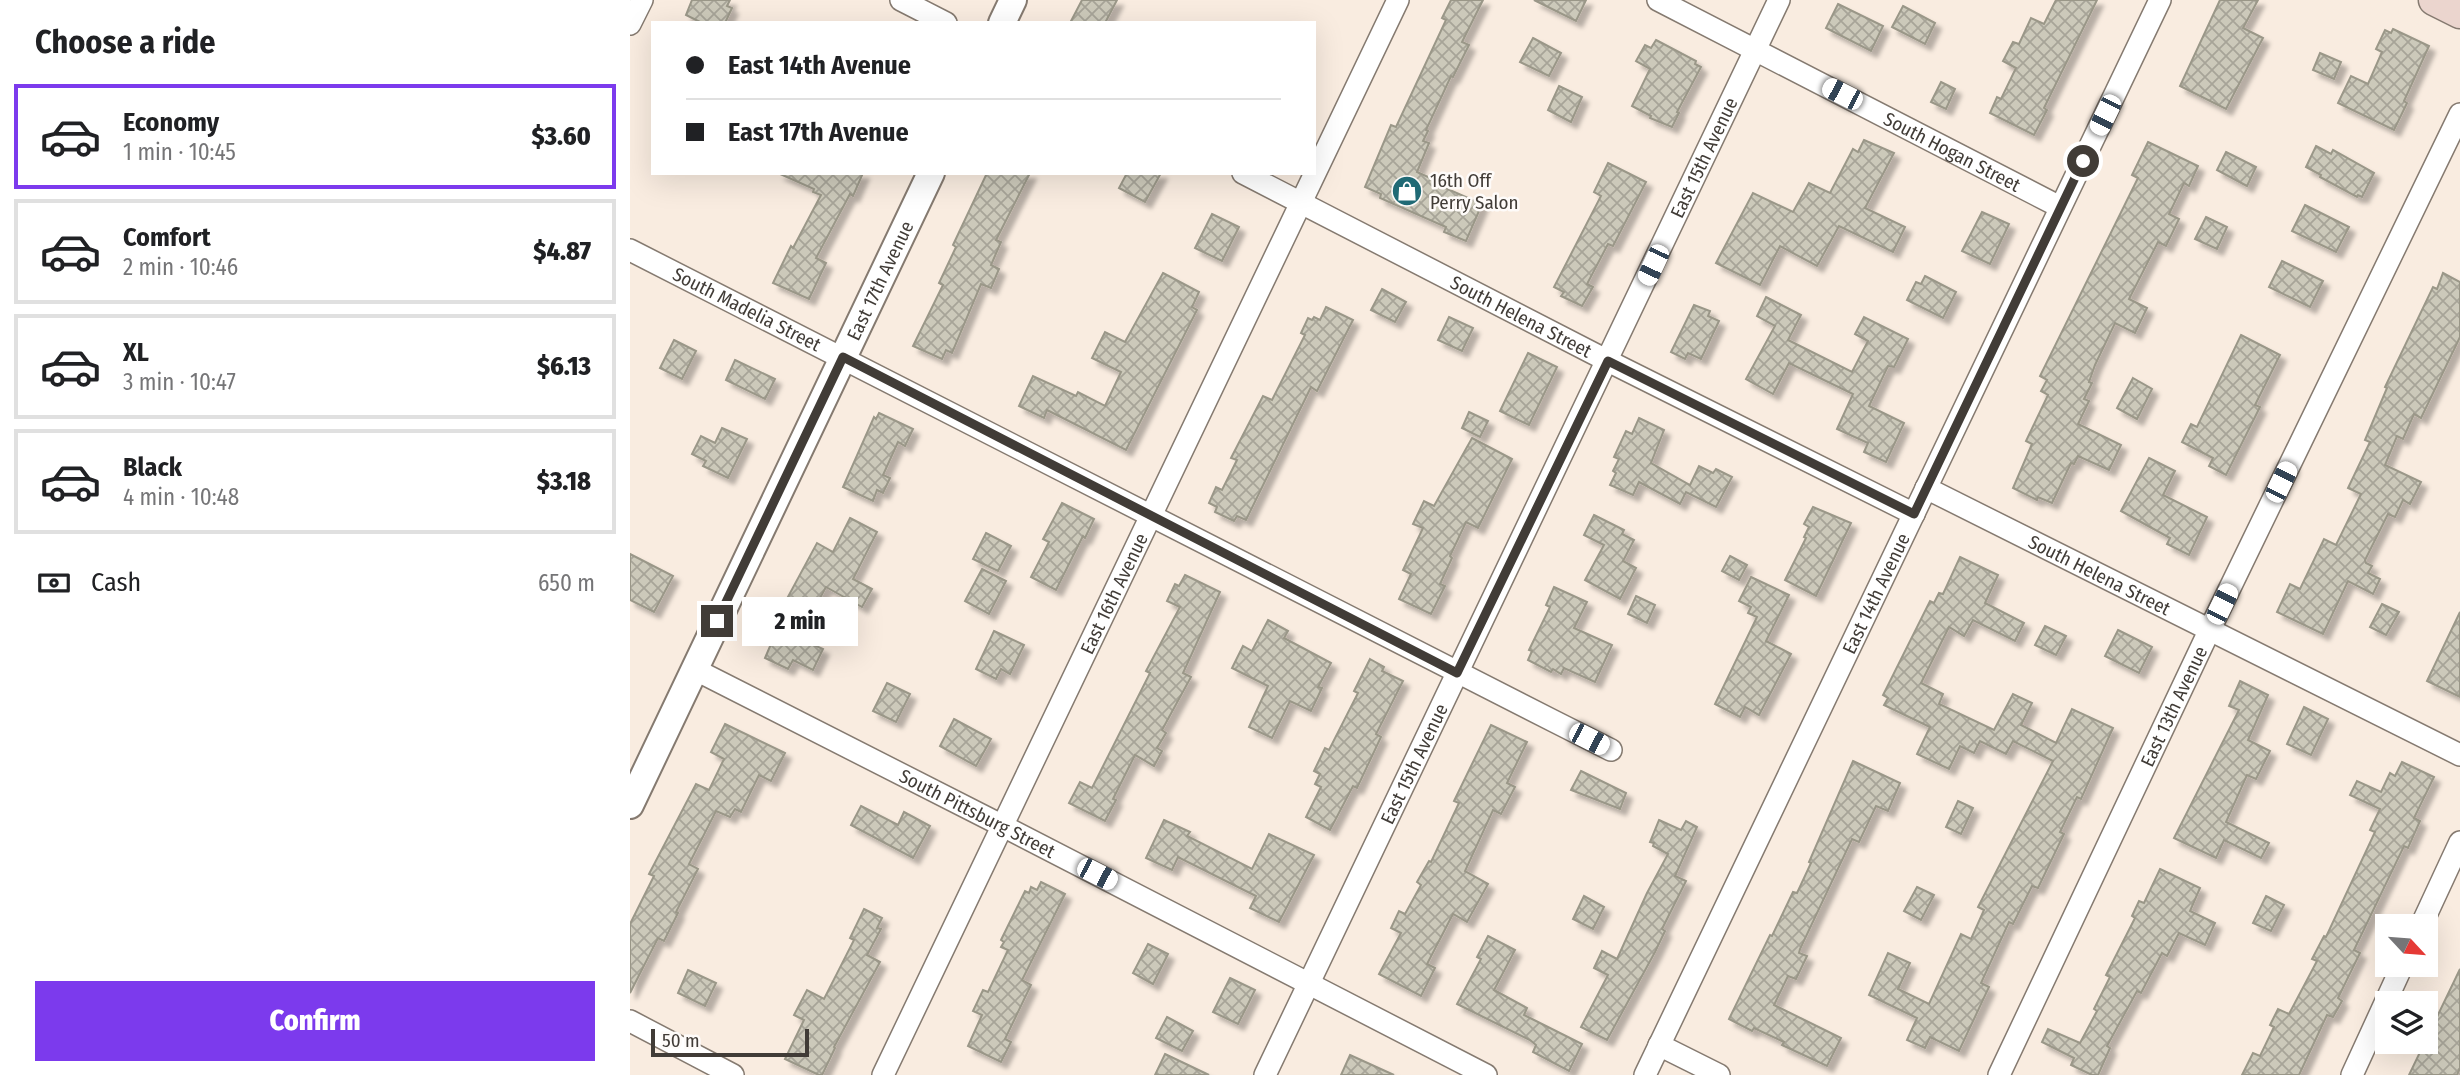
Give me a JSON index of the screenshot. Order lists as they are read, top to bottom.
{
  "streets": {
    "street": [
      "South Hogan Street",
      "East 15th Avenue",
      "East 17th Avenue",
      "South Madelia Street",
      "South Helena Street",
      "East 14th Avenue",
      "East 16th Avenue",
      "East 13th Avenue",
      "South Pittsburg Street"
    ]
  },
  "crossings": [
    ["South Hogan Street", "East 15th Avenue"],
    ["South Hogan Street", "East 14th Avenue"],
    ["East 15th Avenue", "South Madelia Street"],
    ["East 15th Avenue", "South Helena Street"],
    ["East 15th Avenue", "South Pittsburg Street"],
    ["East 17th Avenue", "South Madelia Street"],
    ["East 17th Avenue", "South Pittsburg Street"],
    ["South Madelia Street", "East 16th Avenue"],
    ["South Helena Street", "East 14th Avenue"],
    ["South Helena Street", "East 16th Avenue"],
    ["South Helena Street", "East 13th Avenue"],
    ["East 16th Avenue", "South Pittsburg Street"]
  ],
  "places": {
    "shop": ["16th Off Perry Salon"]
  },
  "scale_bar": "50 m",
  "north": "bottom right",
  "page": {
    "heading": "Choose a ride",
    "banner": ["East 14th Avenue", "East 17th Avenue"],
    "list": [
      {
        "name": "Economy",
        "note": "1 min · 10:45",
        "value": "$3.60"
      },
      {
        "name": "Comfort",
        "note": "2 min · 10:46",
        "value": "$4.87"
      },
      {
        "name": "XL",
        "note": "3 min · 10:47",
        "value": "$6.13"
      },
      {
        "name": "Black",
        "note": "4 min · 10:48",
        "value": "$3.18"
      }
    ],
    "pay": ["Cash", "650 m"],
    "bubble": "2 min",
    "buttons": "Confirm",
    "scale": "50 m"
  }
}
